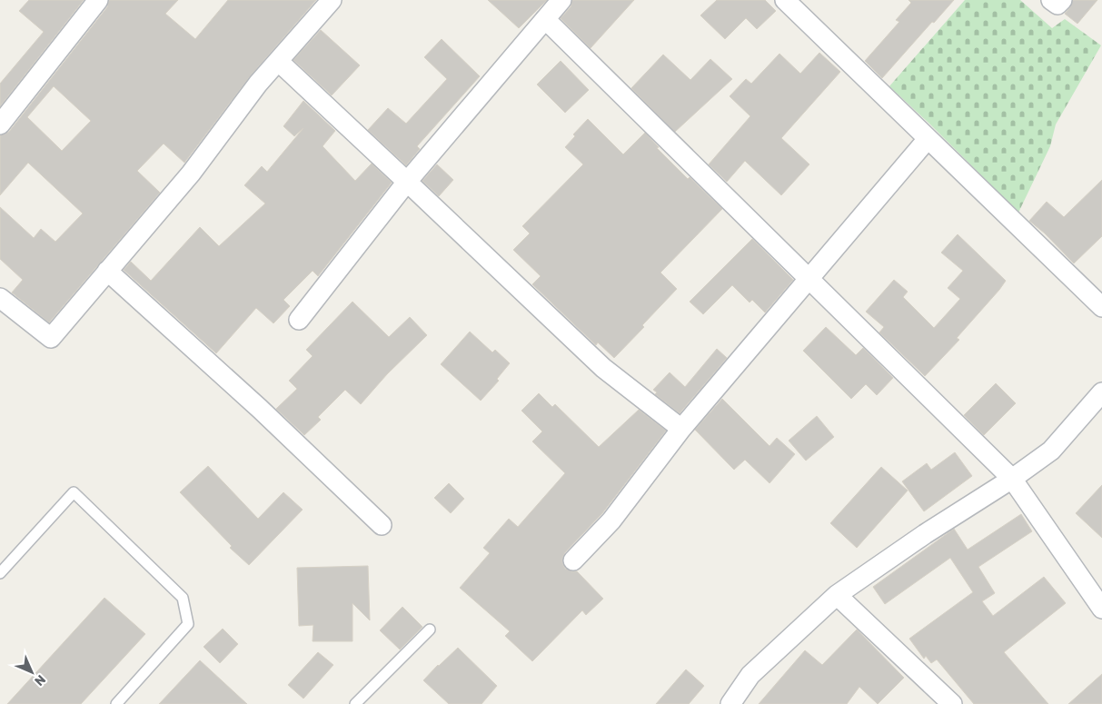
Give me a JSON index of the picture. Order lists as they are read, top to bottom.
{
  "north": "bottom right"
}
